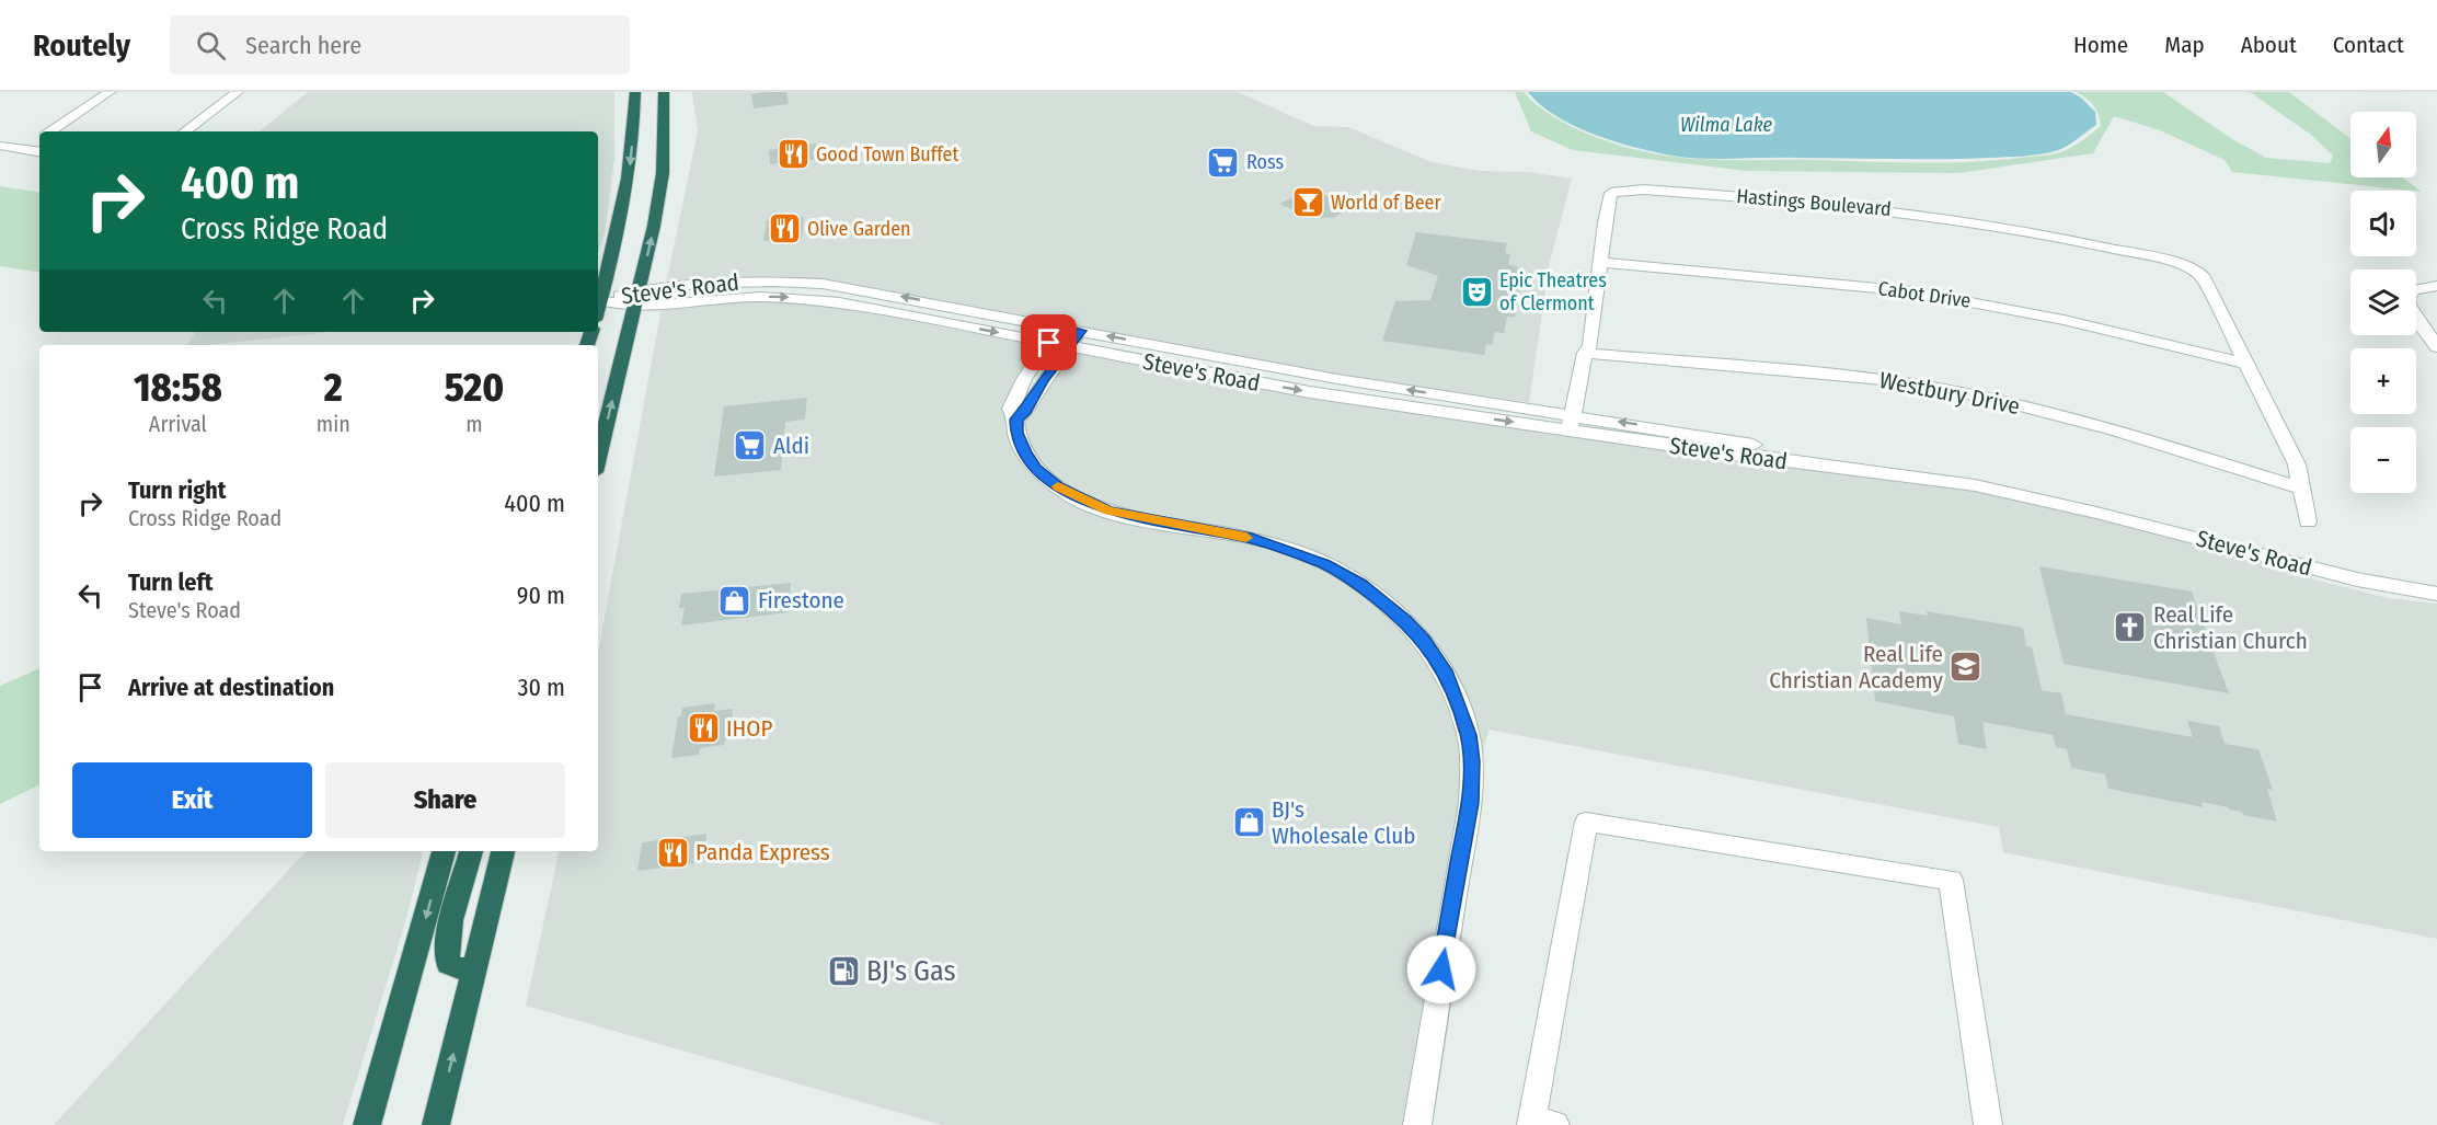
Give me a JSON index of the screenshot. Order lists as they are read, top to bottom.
{
  "streets": {
    "street": [
      "Hastings Boulevard",
      "Steve's Road",
      "Cabot Drive",
      "Westbury Drive"
    ]
  },
  "crossings": [
    ["Hastings Boulevard", "Steve's Road"],
    ["Hastings Boulevard", "Cabot Drive"],
    ["Hastings Boulevard", "Westbury Drive"]
  ],
  "water": ["Wilma Lake"],
  "places": {
    "restaurant": [
      "Good Town Buffet",
      "Olive Garden",
      "IHOP",
      "Panda Express"
    ],
    "supermarket": ["Ross", "Aldi"],
    "bar": ["World of Beer"],
    "theatre": ["Epic Theatres of Clermont"],
    "shop": ["Firestone", "BJ's Wholesale Club"],
    "church": ["Real Life Christian Church"],
    "school or university": ["Real Life Christian Academy"],
    "fuel station": ["BJ's Gas"]
  },
  "north": "top",
  "page": {
    "header": "Routely",
    "search": "Search here",
    "nav": [
      "Home",
      "Map",
      "About",
      "Contact"
    ],
    "map_buttons": ["+", "−"],
    "turn": ["400 m", "Cross Ridge Road"],
    "eta": [
      "18:58",
      "Arrival",
      "2",
      "min",
      "520",
      "m"
    ],
    "list": [
      {
        "name": "Turn right",
        "note": "Cross Ridge Road",
        "value": "400 m"
      },
      {
        "name": "Turn left",
        "note": "Steve's Road",
        "value": "90 m"
      },
      {
        "name": "Arrive at destination",
        "value": "30 m"
      }
    ],
    "buttons": ["Exit", "Share"]
  }
}
